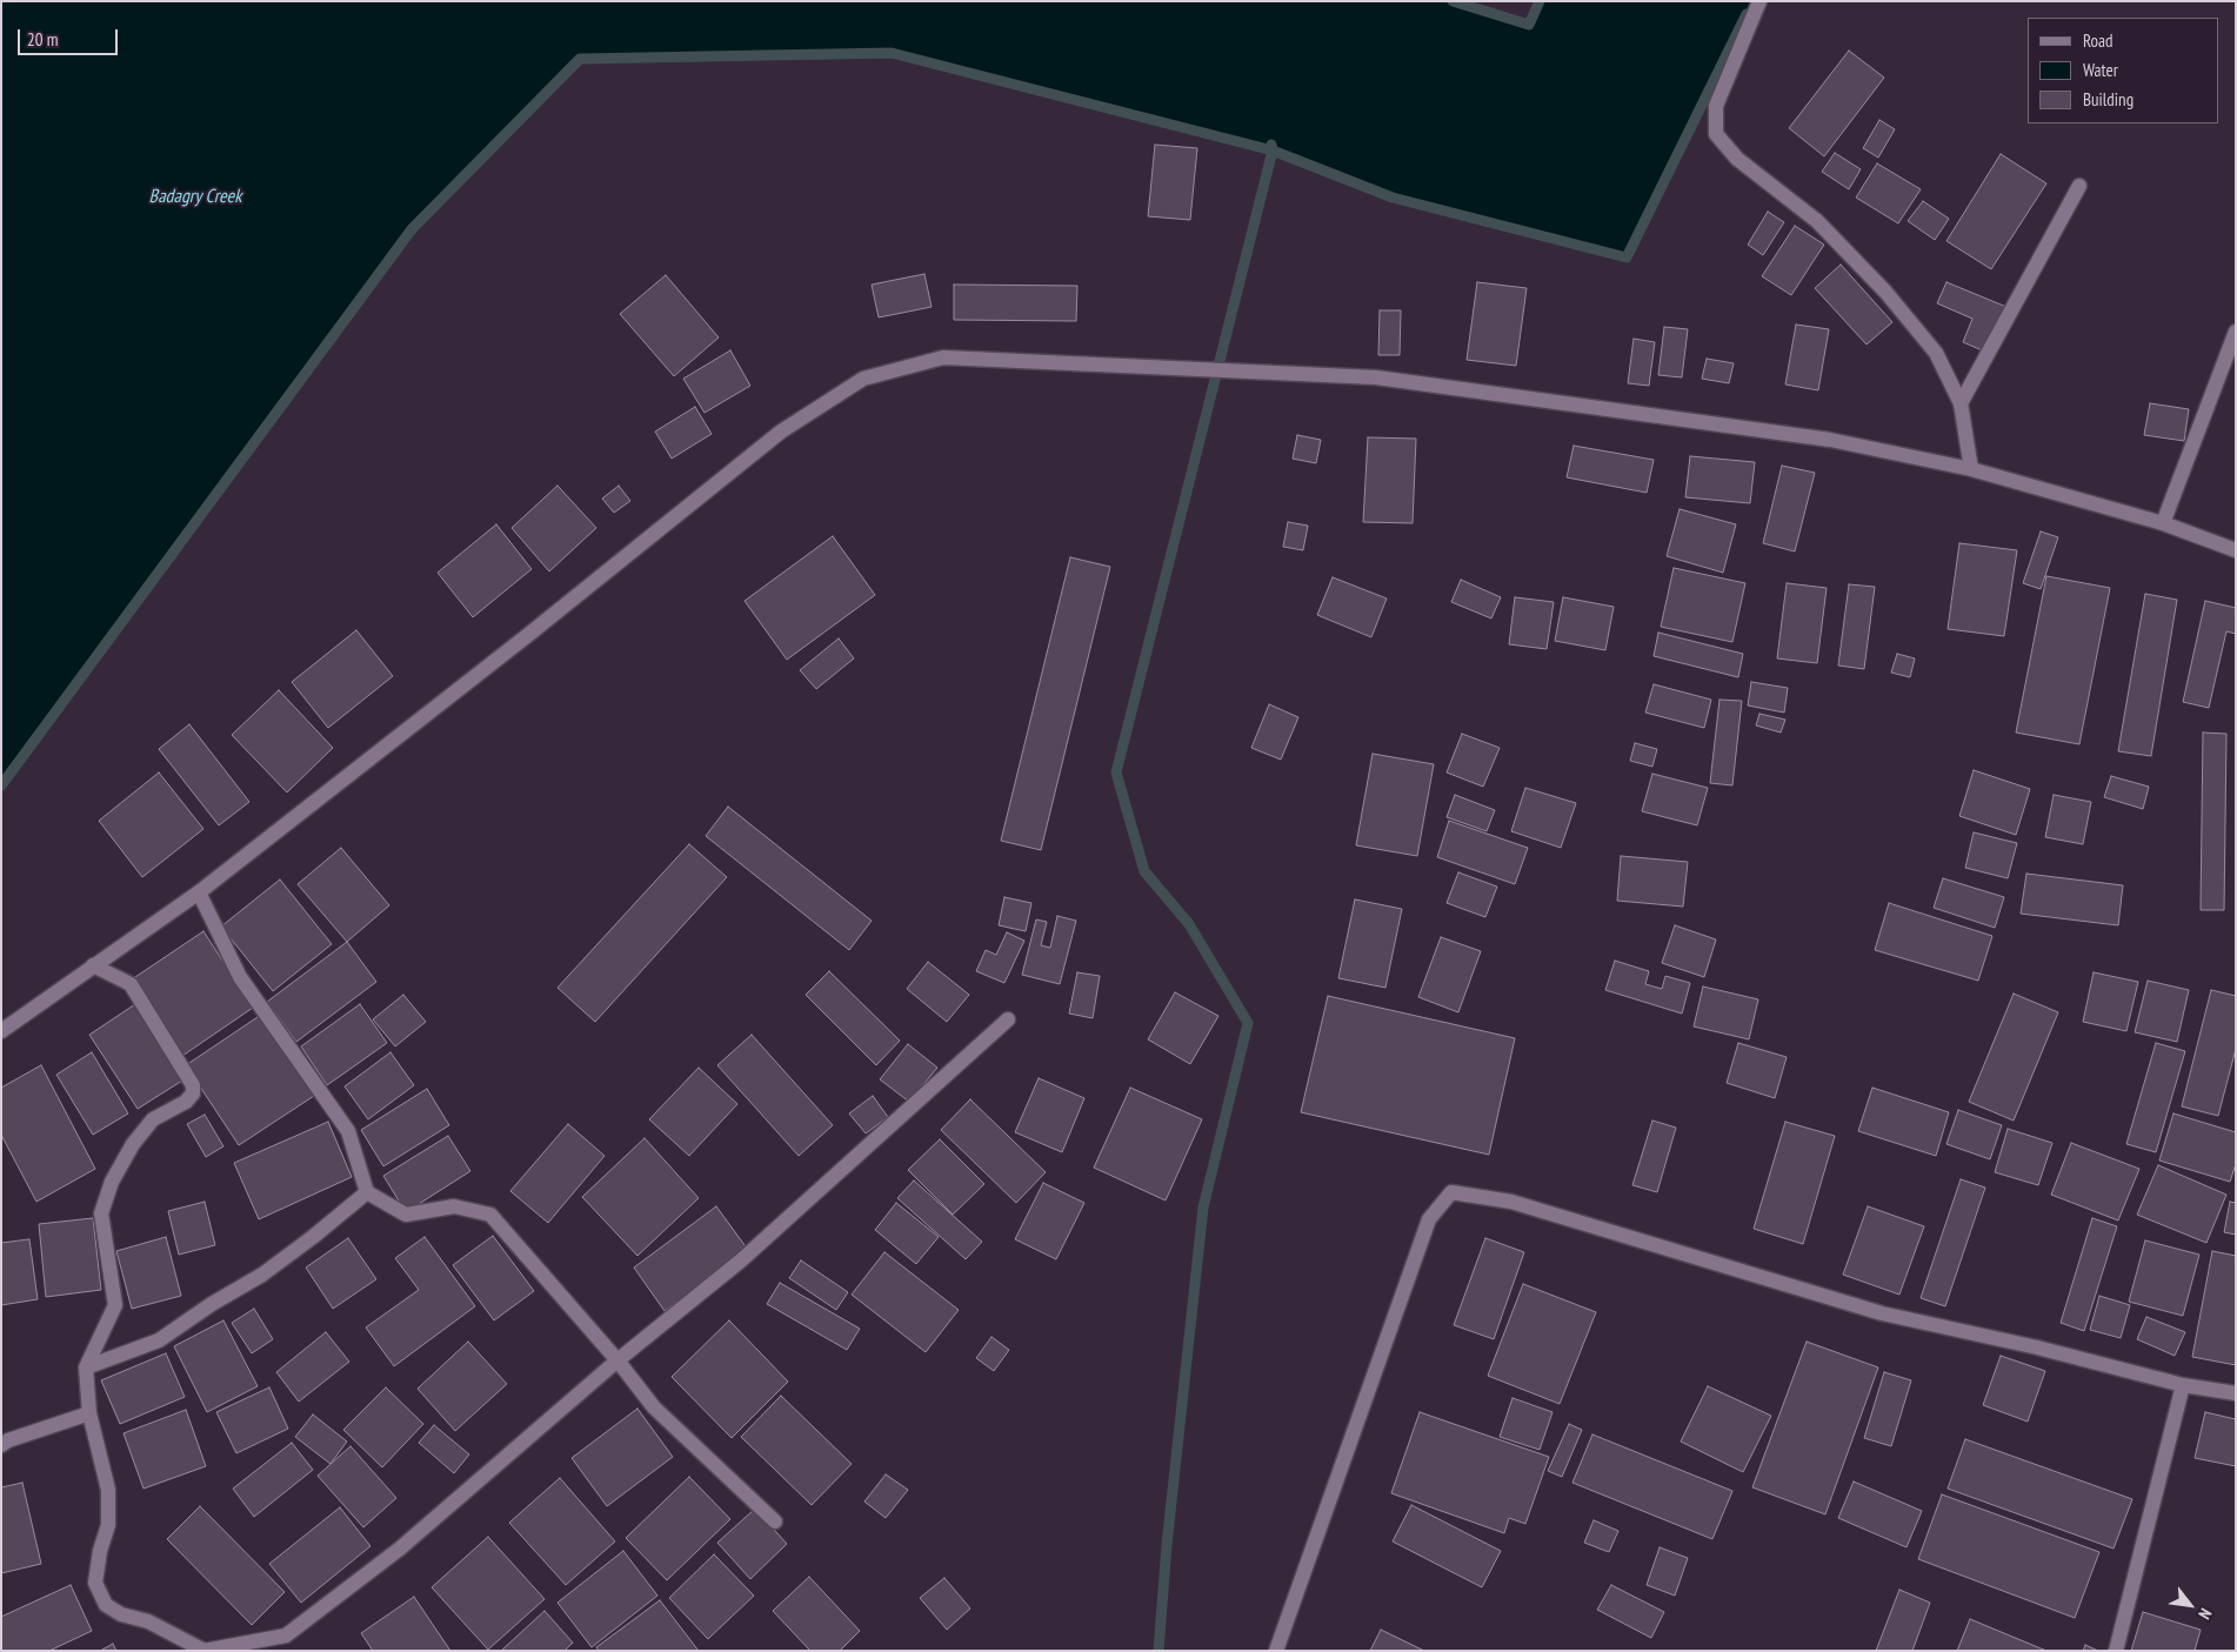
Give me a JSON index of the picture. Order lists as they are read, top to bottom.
{
  "water": ["Badagry Creek"],
  "legend": ["Road", "Water", "Building"],
  "scale_bar": "20 m",
  "north": "bottom right"
}
